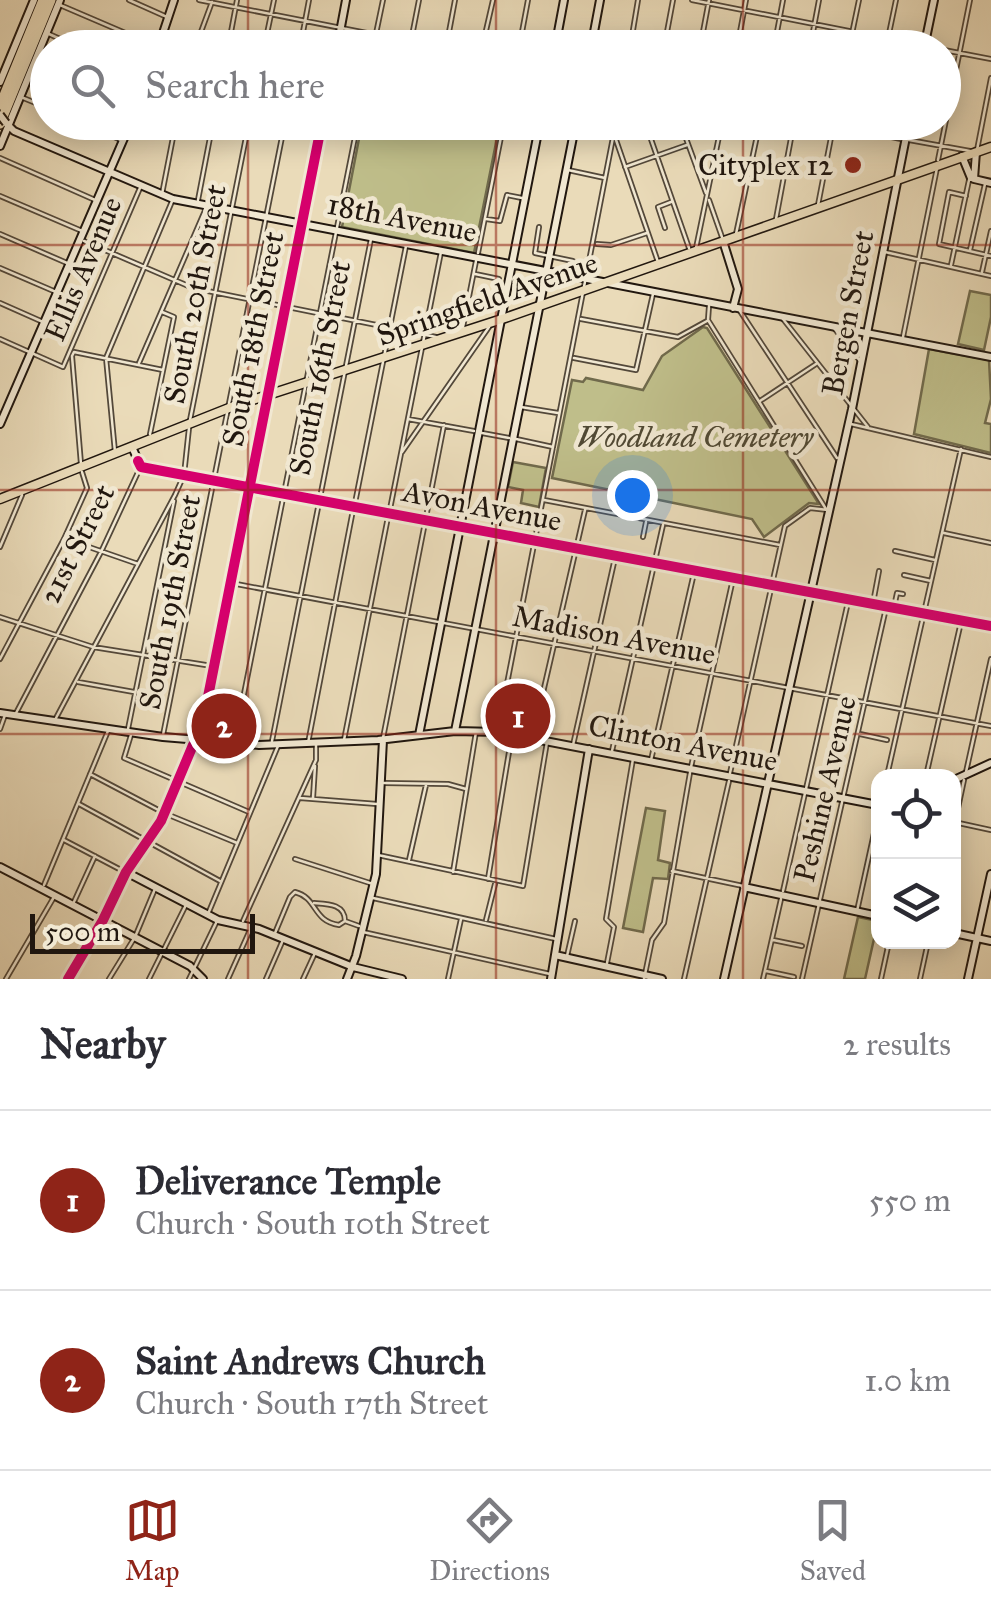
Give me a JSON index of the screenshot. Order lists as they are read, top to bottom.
{
  "streets": {
    "main road": ["Springfield Avenue"],
    "street": [
      "18th Avenue",
      "Ellis Avenue",
      "South 20th Street",
      "Bergen Street",
      "South 18th Street",
      "South 16th Street",
      "Avon Avenue",
      "21st Street",
      "South 19th Street",
      "Madison Avenue",
      "Clinton Avenue",
      "Peshine Avenue"
    ]
  },
  "crossings": [
    ["18th Avenue", "Ellis Avenue"],
    ["18th Avenue", "South 20th Street"],
    ["18th Avenue", "Springfield Avenue"],
    ["18th Avenue", "South 18th Street"],
    ["18th Avenue", "South 16th Street"],
    ["18th Avenue", "South 19th Street"],
    ["Ellis Avenue", "Springfield Avenue"],
    ["South 20th Street", "Springfield Avenue"],
    ["South 20th Street", "Avon Avenue"],
    ["Springfield Avenue", "Bergen Street"],
    ["Springfield Avenue", "South 18th Street"],
    ["Springfield Avenue", "South 16th Street"],
    ["Springfield Avenue", "21st Street"],
    ["Springfield Avenue", "South 19th Street"],
    ["Bergen Street", "Avon Avenue"],
    ["Bergen Street", "Madison Avenue"],
    ["Bergen Street", "Clinton Avenue"],
    ["South 18th Street", "Avon Avenue"],
    ["South 18th Street", "Madison Avenue"],
    ["South 18th Street", "Clinton Avenue"],
    ["South 16th Street", "Avon Avenue"],
    ["South 16th Street", "Madison Avenue"],
    ["South 16th Street", "Clinton Avenue"],
    ["Avon Avenue", "21st Street"],
    ["Avon Avenue", "South 19th Street"],
    ["Avon Avenue", "Peshine Avenue"],
    ["21st Street", "Clinton Avenue"],
    ["South 19th Street", "Clinton Avenue"],
    ["Madison Avenue", "Peshine Avenue"],
    ["Clinton Avenue", "Peshine Avenue"]
  ],
  "parks": ["Woodland Cemetery"],
  "places": ["Cityplex 12"],
  "scale_bar": "500 m",
  "page": {
    "search": "Search here",
    "pins": ["1", "2"],
    "scale": "500 m",
    "heading": ["Nearby", "2 results"],
    "list": [
      {
        "mark": "1",
        "name": "Deliverance Temple",
        "note": "Church · South 10th Street",
        "value": "550 m"
      },
      {
        "mark": "2",
        "name": "Saint Andrews Church",
        "note": "Church · South 17th Street",
        "value": "1.0 km"
      }
    ],
    "nav": ["Map", "Directions", "Saved"]
  }
}
